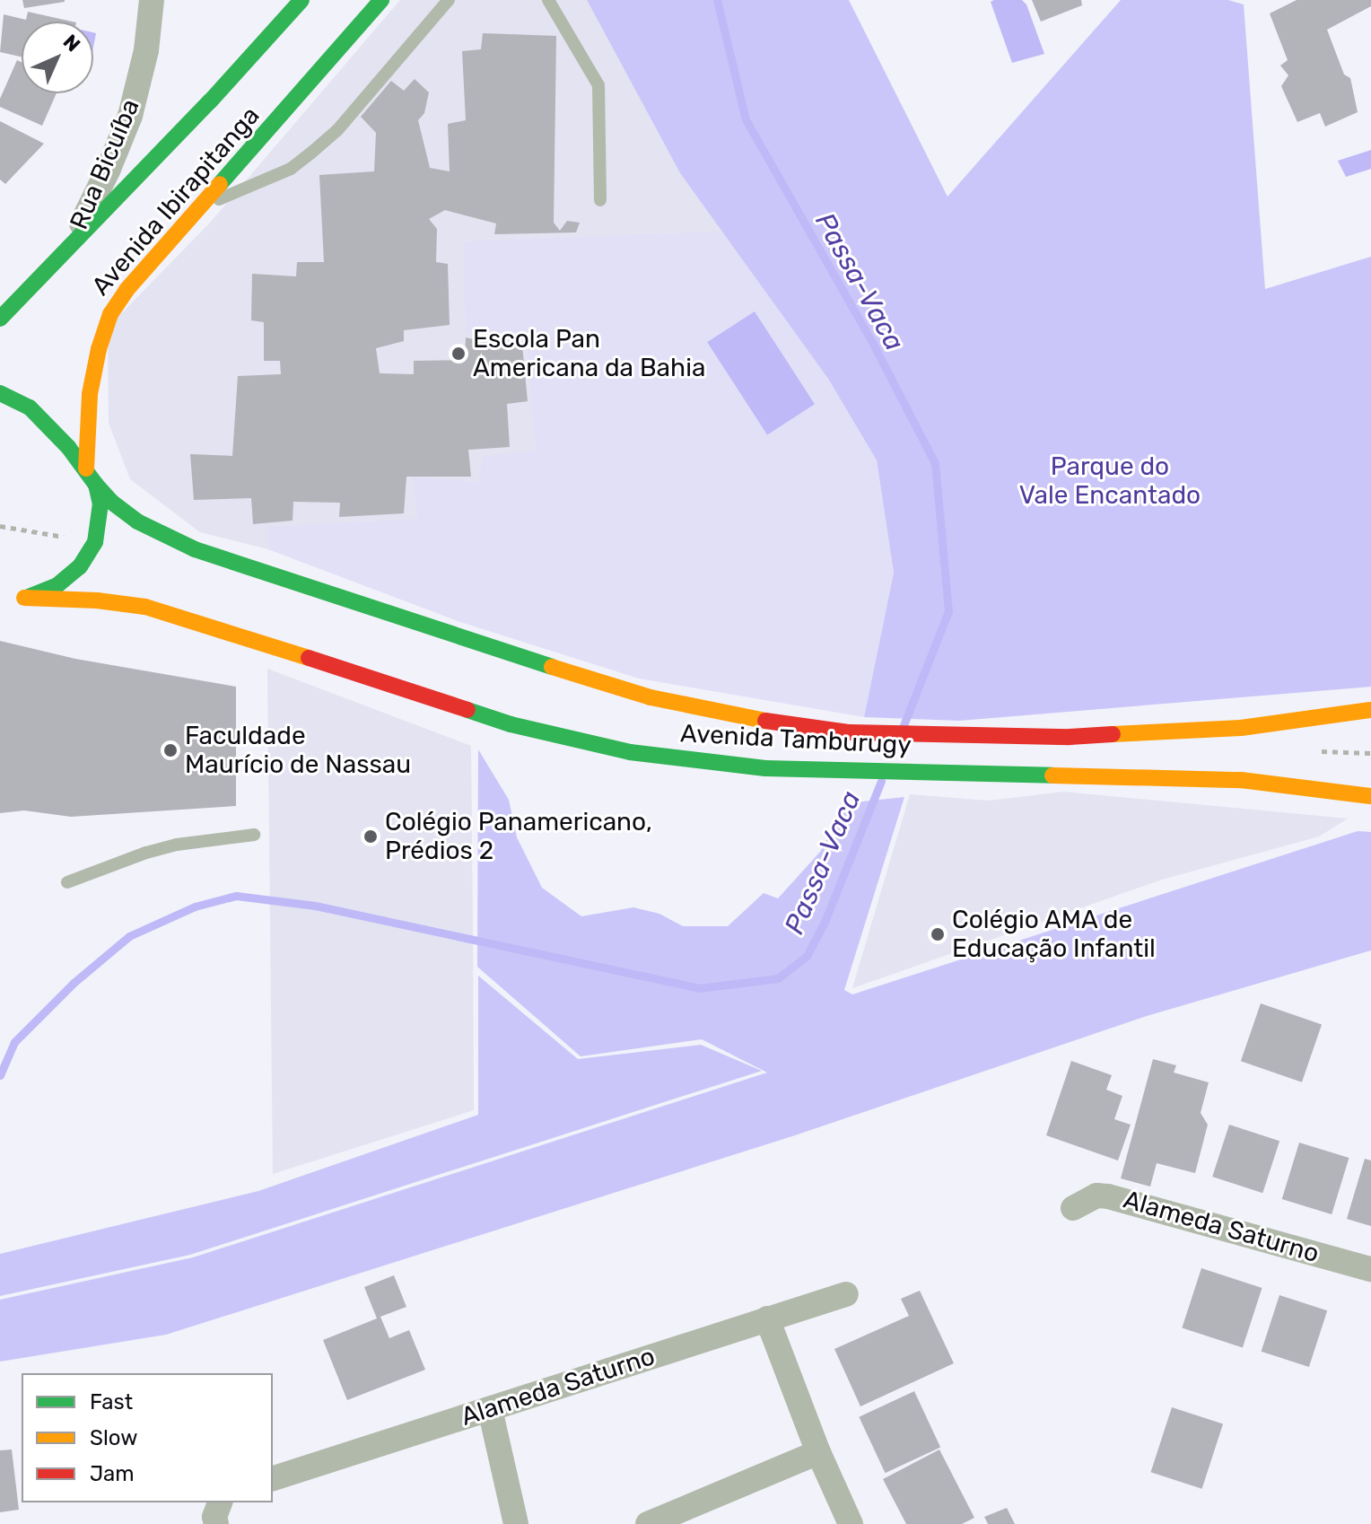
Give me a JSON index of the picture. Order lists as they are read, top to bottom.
{
  "streets": {
    "main road": ["Avenida Ibirapitanga", "Avenida Tamburugy"],
    "street": ["Rua Bicuíba", "Alameda Saturno"]
  },
  "crossings": [
    ["Rua Bicuíba", "Avenida Ibirapitanga"]
  ],
  "water": ["Passa-Vaca"],
  "parks": ["Parque do Vale Encantado"],
  "places": [
    "Escola Pan Americana da Bahia",
    "Faculdade Maurício de Nassau",
    "Colégio Panamericano, Prédios 2",
    "Colégio AMA de Educação Infantil"
  ],
  "legend": ["Fast", "Slow", "Jam"],
  "north": "top right"
}
